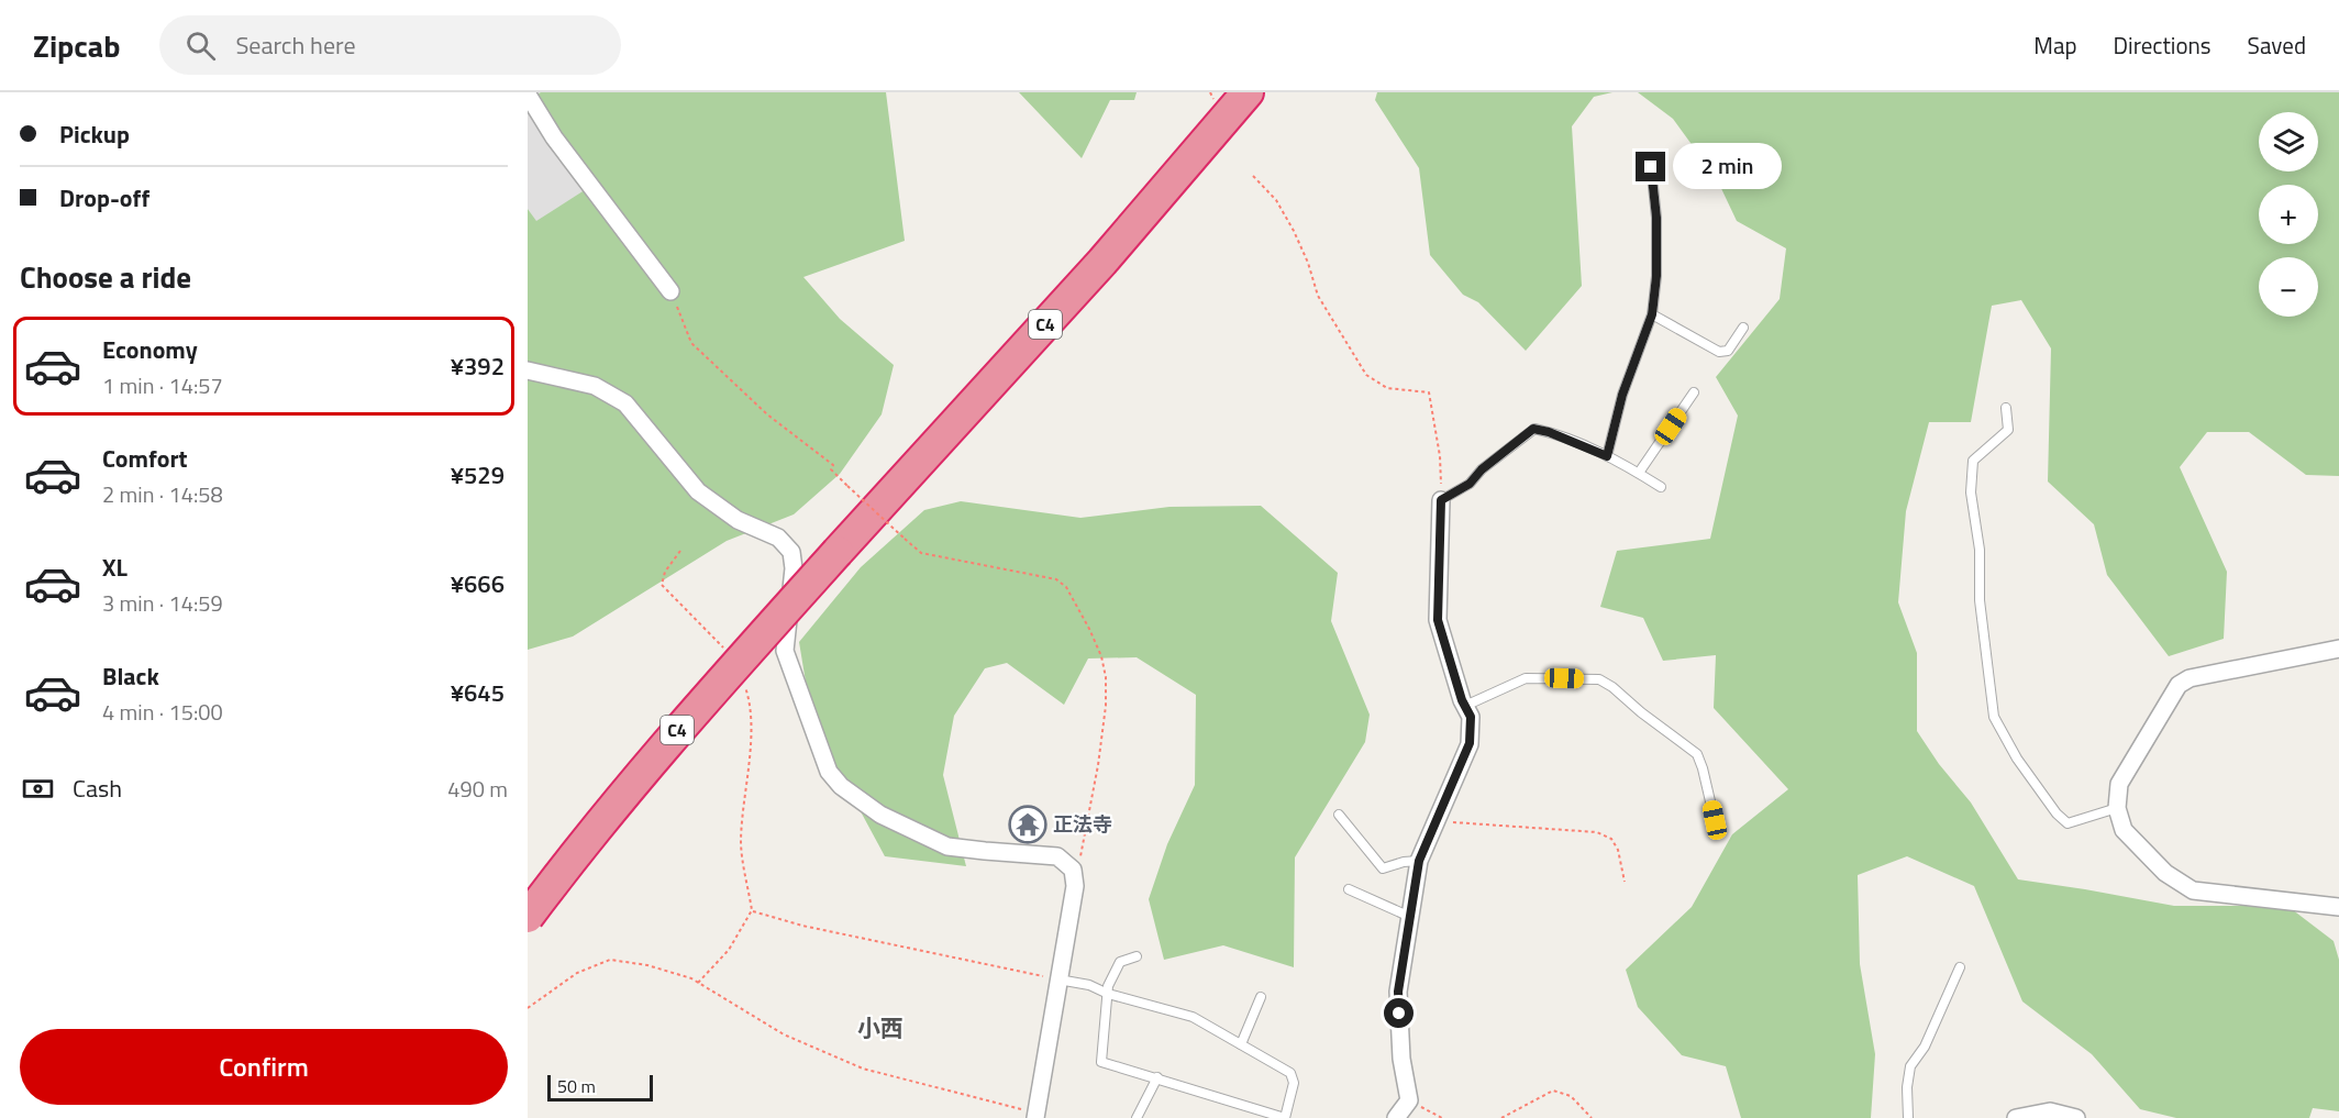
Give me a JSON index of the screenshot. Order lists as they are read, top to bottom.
{
  "streets": {
    "highway": ["C4"]
  },
  "districts": ["小西"],
  "places": {
    "temple": ["正法寺"]
  },
  "scale_bar": "50 m",
  "page": {
    "header": "Zipcab",
    "search": "Search here",
    "nav": ["Map", "Directions", "Saved"],
    "banner": ["Pickup", "Drop-off"],
    "map_buttons": ["+", "−"],
    "bubble": "2 min",
    "heading": "Choose a ride",
    "list": [
      {
        "name": "Economy",
        "note": "1 min · 14:57",
        "value": "¥392"
      },
      {
        "name": "Comfort",
        "note": "2 min · 14:58",
        "value": "¥529"
      },
      {
        "name": "XL",
        "note": "3 min · 14:59",
        "value": "¥666"
      },
      {
        "name": "Black",
        "note": "4 min · 15:00",
        "value": "¥645"
      }
    ],
    "pay": ["Cash", "490 m"],
    "buttons": "Confirm",
    "scale": "50 m"
  }
}
